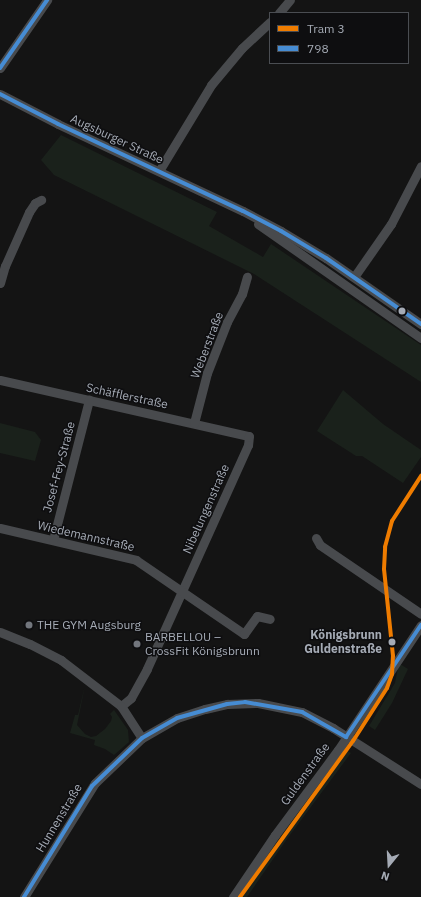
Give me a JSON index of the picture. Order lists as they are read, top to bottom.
{
  "streets": {
    "street": [
      "Augsburger Straße",
      "Weberstraße",
      "Schäfflerstraße",
      "Josef-Fey-Straße",
      "Nibelungenstraße",
      "Wiedemannstraße",
      "Guldenstraße",
      "Hunnenstraße"
    ]
  },
  "crossings": [
    ["Weberstraße", "Schäfflerstraße"],
    ["Schäfflerstraße", "Josef-Fey-Straße"],
    ["Schäfflerstraße", "Nibelungenstraße"],
    ["Josef-Fey-Straße", "Wiedemannstraße"],
    ["Nibelungenstraße", "Wiedemannstraße"],
    ["Guldenstraße", "Hunnenstraße"]
  ],
  "places": ["THE GYM Augsburg", "Königsbrunn Guldenstraße", "BARBELLOU – CrossFit Königsbrunn"],
  "lines": ["transit line 798", "tram line 3"],
  "legend": ["Tram 3", "798"],
  "north": "bottom"
}
